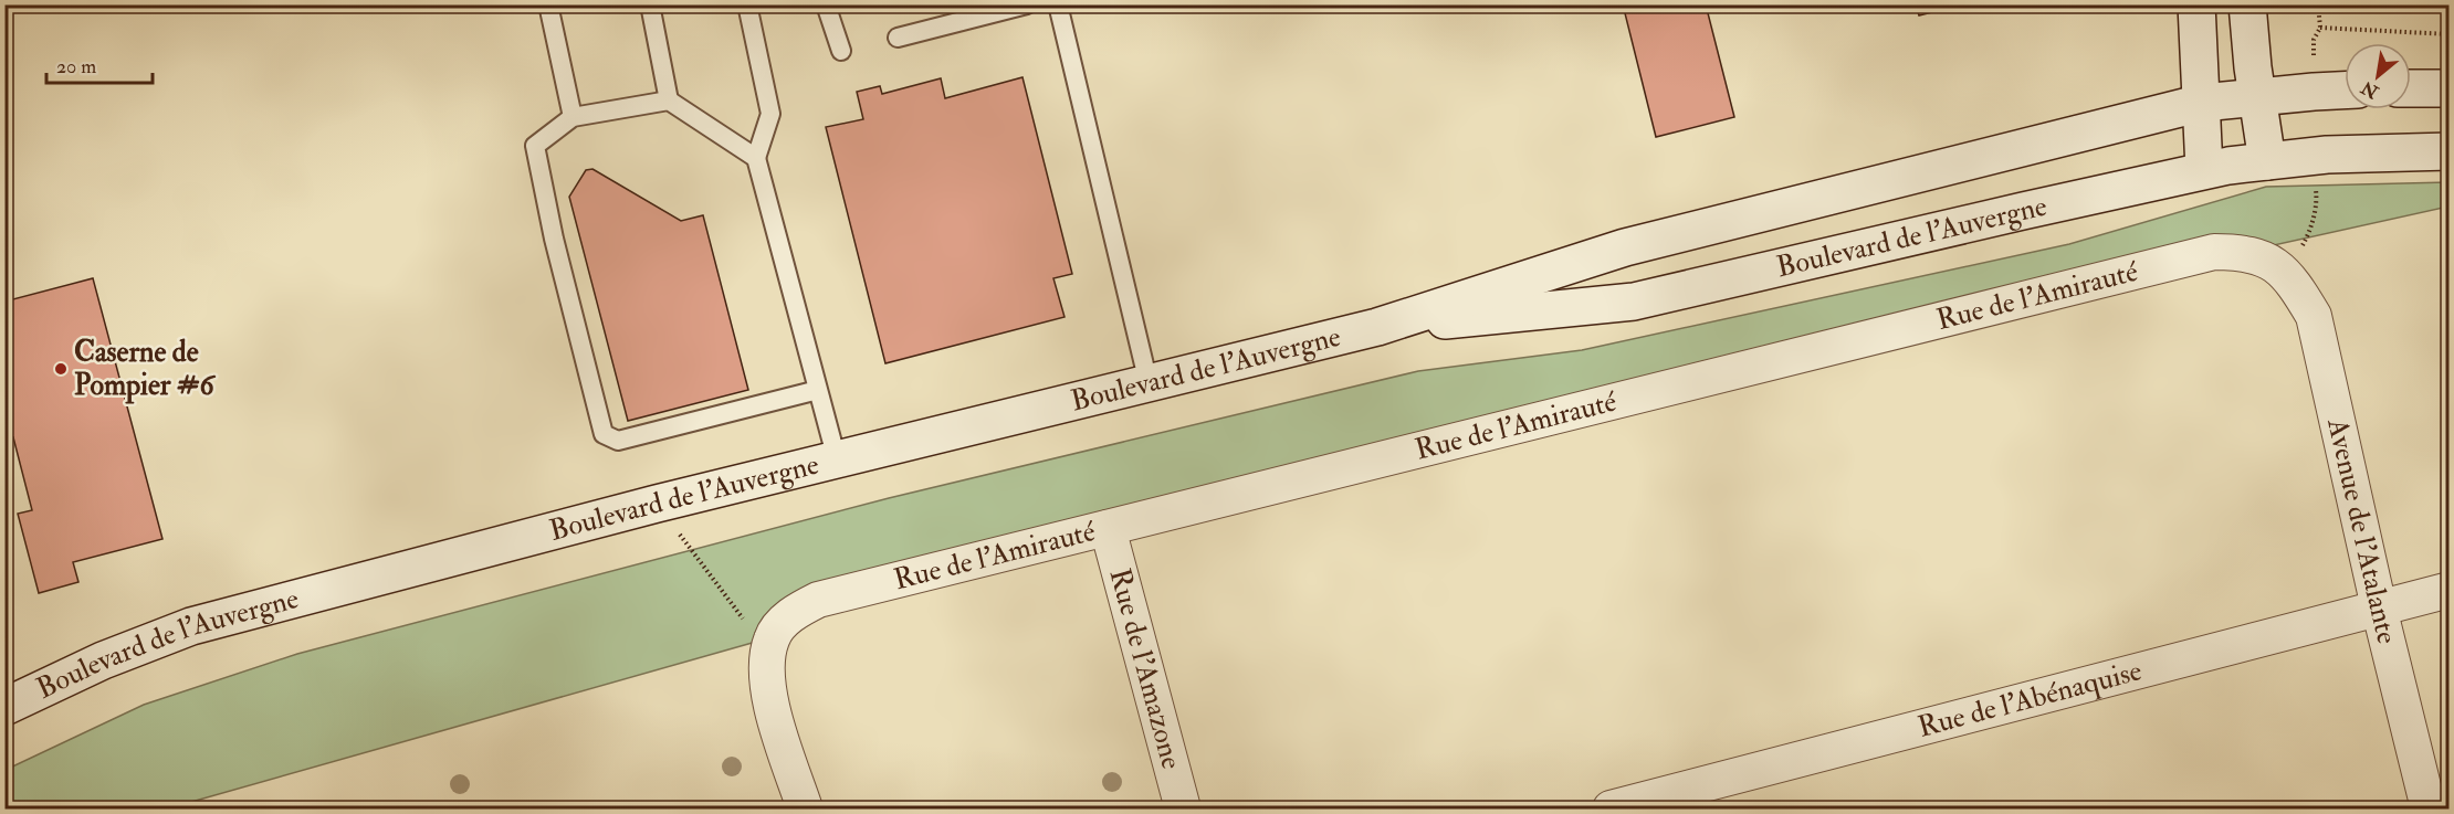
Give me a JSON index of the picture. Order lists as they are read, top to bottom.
{
  "streets": {
    "main road": ["Boulevard de l'Auvergne"],
    "street": [
      "Rue de l'Amirauté",
      "Avenue de l'Atalante",
      "Rue de l'Amazone",
      "Rue de l'Abénaquise"
    ]
  },
  "crossings": [
    ["Rue de l'Amirauté", "Avenue de l'Atalante"],
    ["Rue de l'Amirauté", "Rue de l'Amazone"],
    ["Avenue de l'Atalante", "Rue de l'Abénaquise"]
  ],
  "places": ["Caserne de Pompier #6"],
  "scale_bar": "20 m",
  "north": "bottom left"
}
